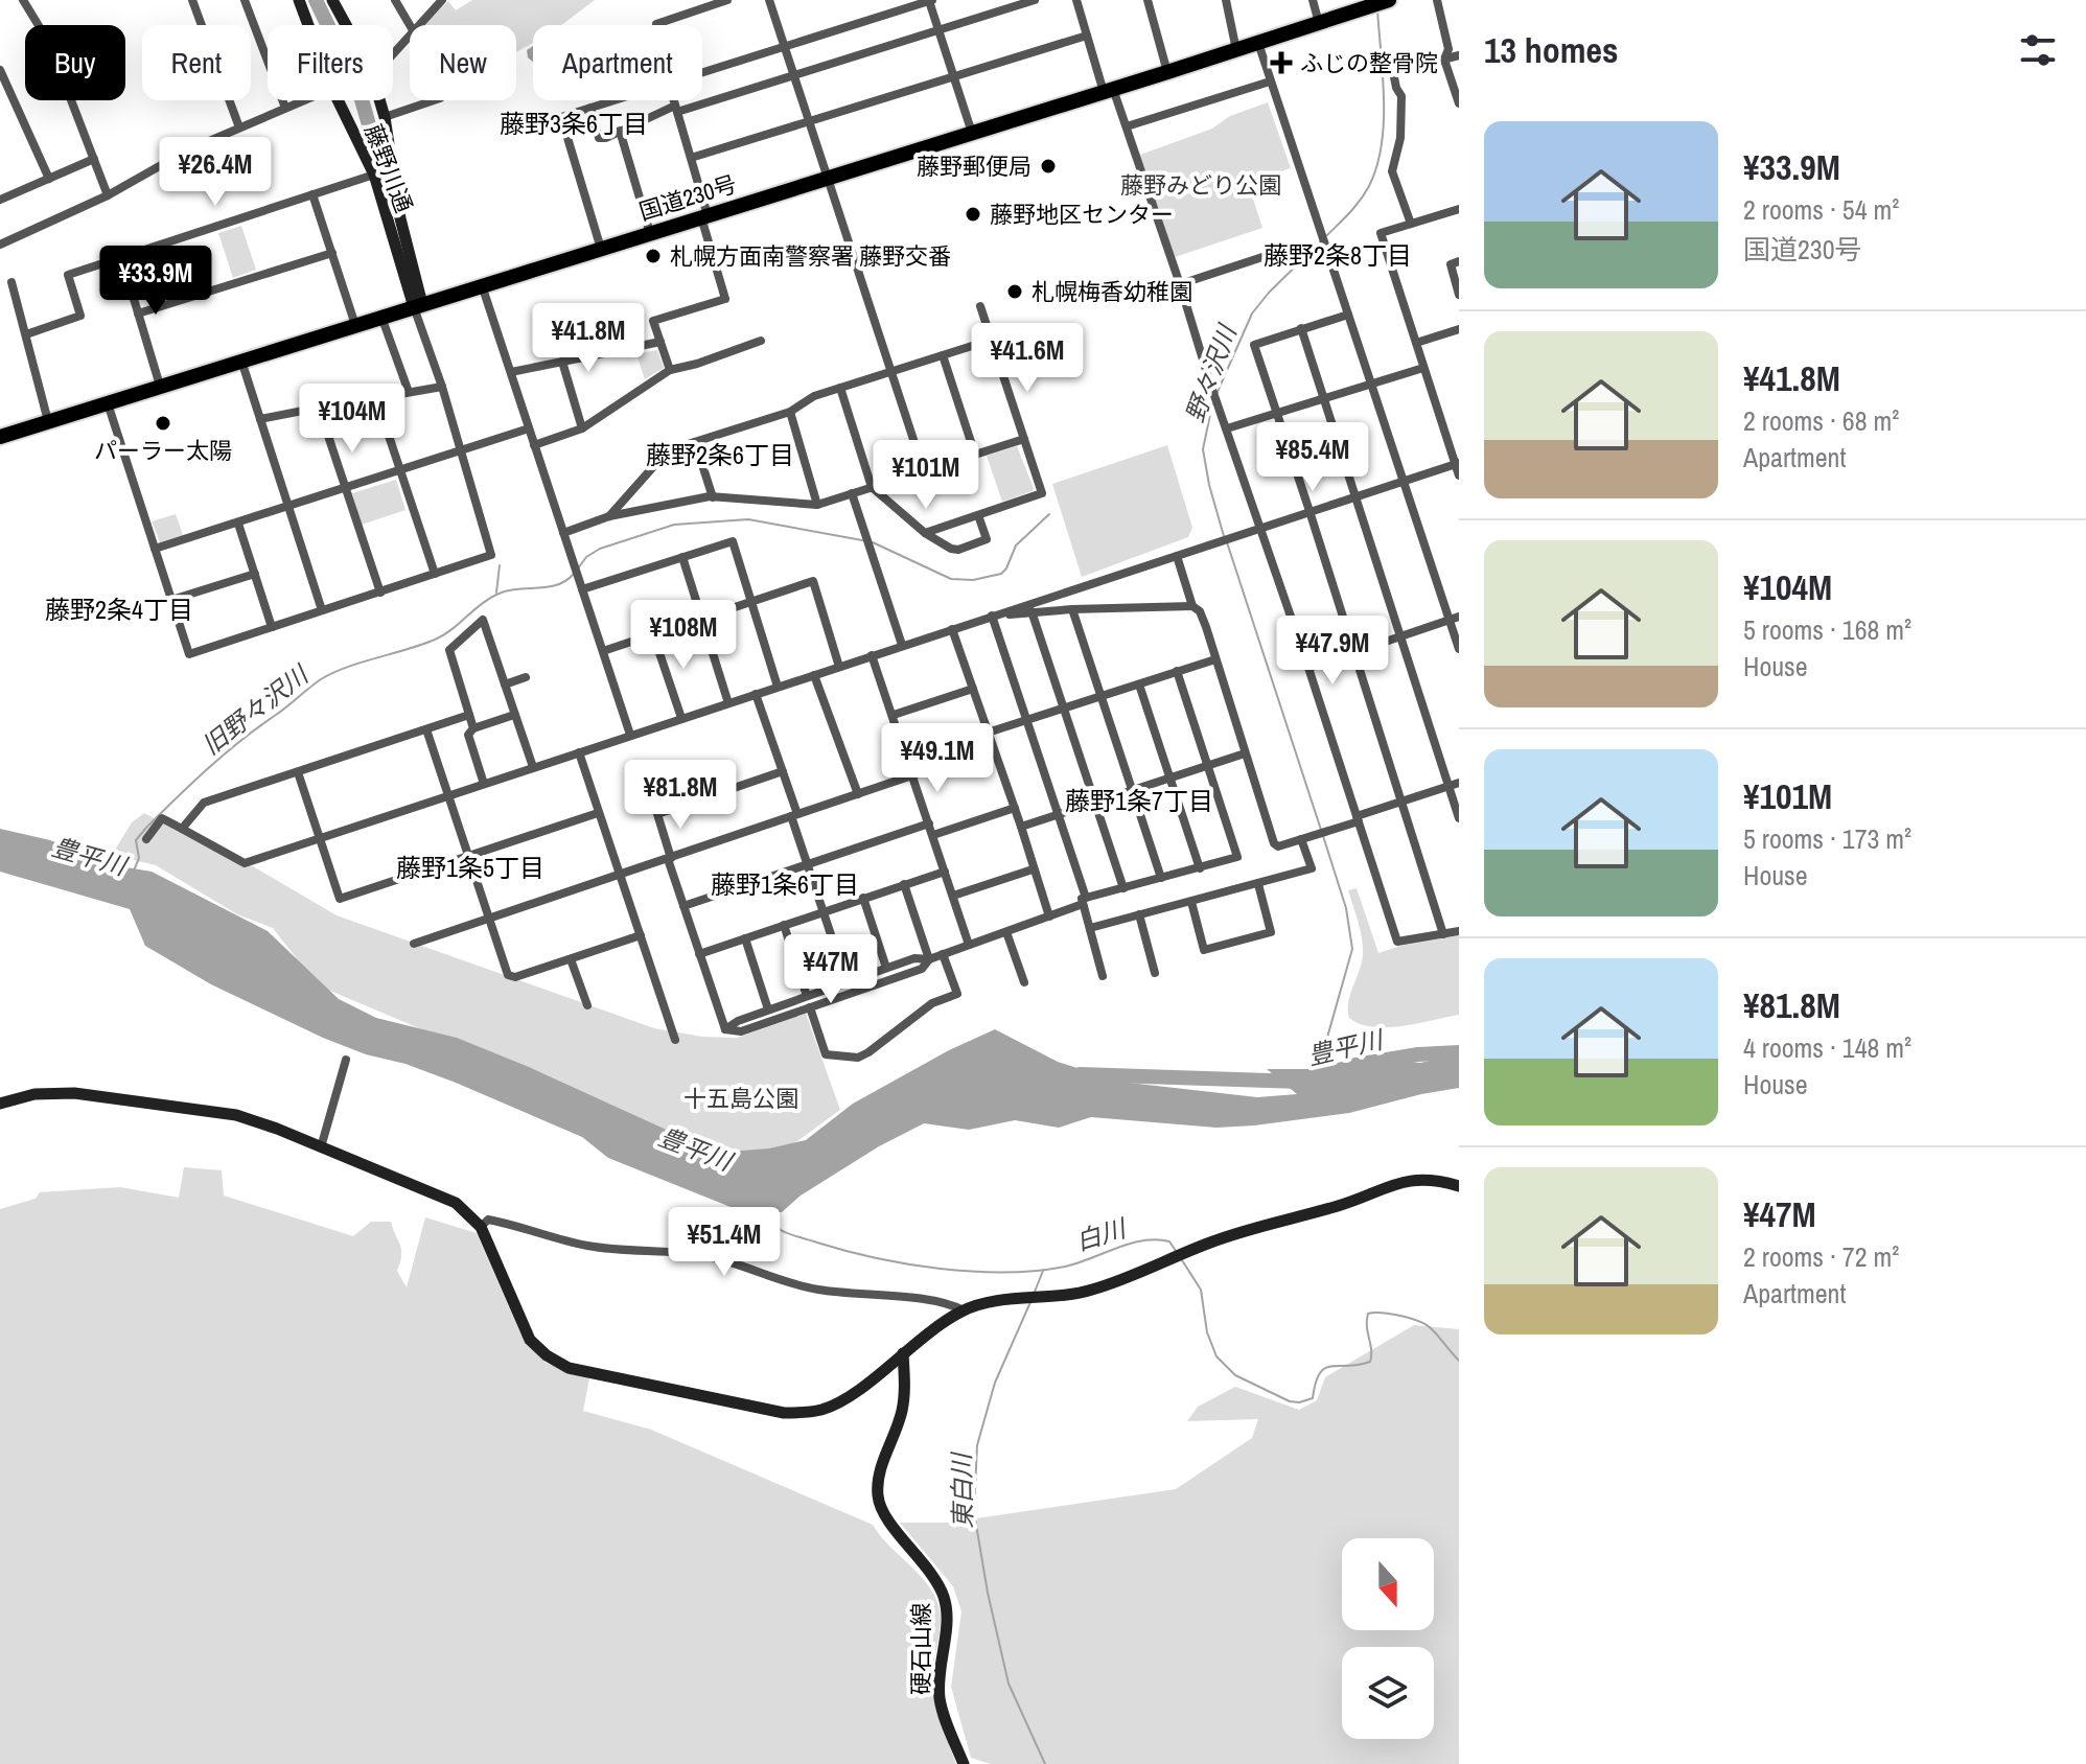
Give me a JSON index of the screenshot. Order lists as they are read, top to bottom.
{
  "streets": {
    "highway": ["国道230号"],
    "street": ["藤野川通", "硬石山線"]
  },
  "crossings": [
    ["藤野川通", "国道230号"]
  ],
  "districts": [
    "藤野3条6丁目",
    "藤野2条8丁目",
    "藤野2条6丁目",
    "藤野2条4丁目",
    "藤野1条7丁目",
    "藤野1条5丁目",
    "藤野1条6丁目"
  ],
  "water": [
    "野々沢川",
    "旧野々沢川",
    "豊平川",
    "白川",
    "東白川"
  ],
  "parks": ["藤野みどり公園", "十五島公園"],
  "places": {
    "health": ["ふじの整骨院"],
    "other": [
      "藤野郵便局",
      "藤野地区センター",
      "札幌方面南警察署 藤野交番",
      "札幌梅香幼稚園",
      "パーラー太陽"
    ]
  },
  "north": "bottom",
  "page": {
    "heading": "13 homes",
    "chip": [
      "Buy",
      "Rent",
      "Filters",
      "New",
      "Apartment"
    ],
    "list": [
      {
        "name": "¥33.9M",
        "note": "2 rooms · 54 m² · 国道230号"
      },
      {
        "name": "¥41.8M",
        "note": "2 rooms · 68 m² · Apartment"
      },
      {
        "name": "¥104M",
        "note": "5 rooms · 168 m² · House"
      },
      {
        "name": "¥101M",
        "note": "5 rooms · 173 m² · House"
      },
      {
        "name": "¥81.8M",
        "note": "4 rooms · 148 m² · House"
      },
      {
        "name": "¥47M",
        "note": "2 rooms · 72 m² · Apartment"
      }
    ],
    "price": [
      "¥26.4M",
      "¥33.9M",
      "¥41.8M",
      "¥41.6M",
      "¥104M",
      "¥85.4M",
      "¥101M",
      "¥108M",
      "¥47.9M",
      "¥49.1M",
      "¥81.8M",
      "¥47M",
      "¥51.4M"
    ]
  }
}
